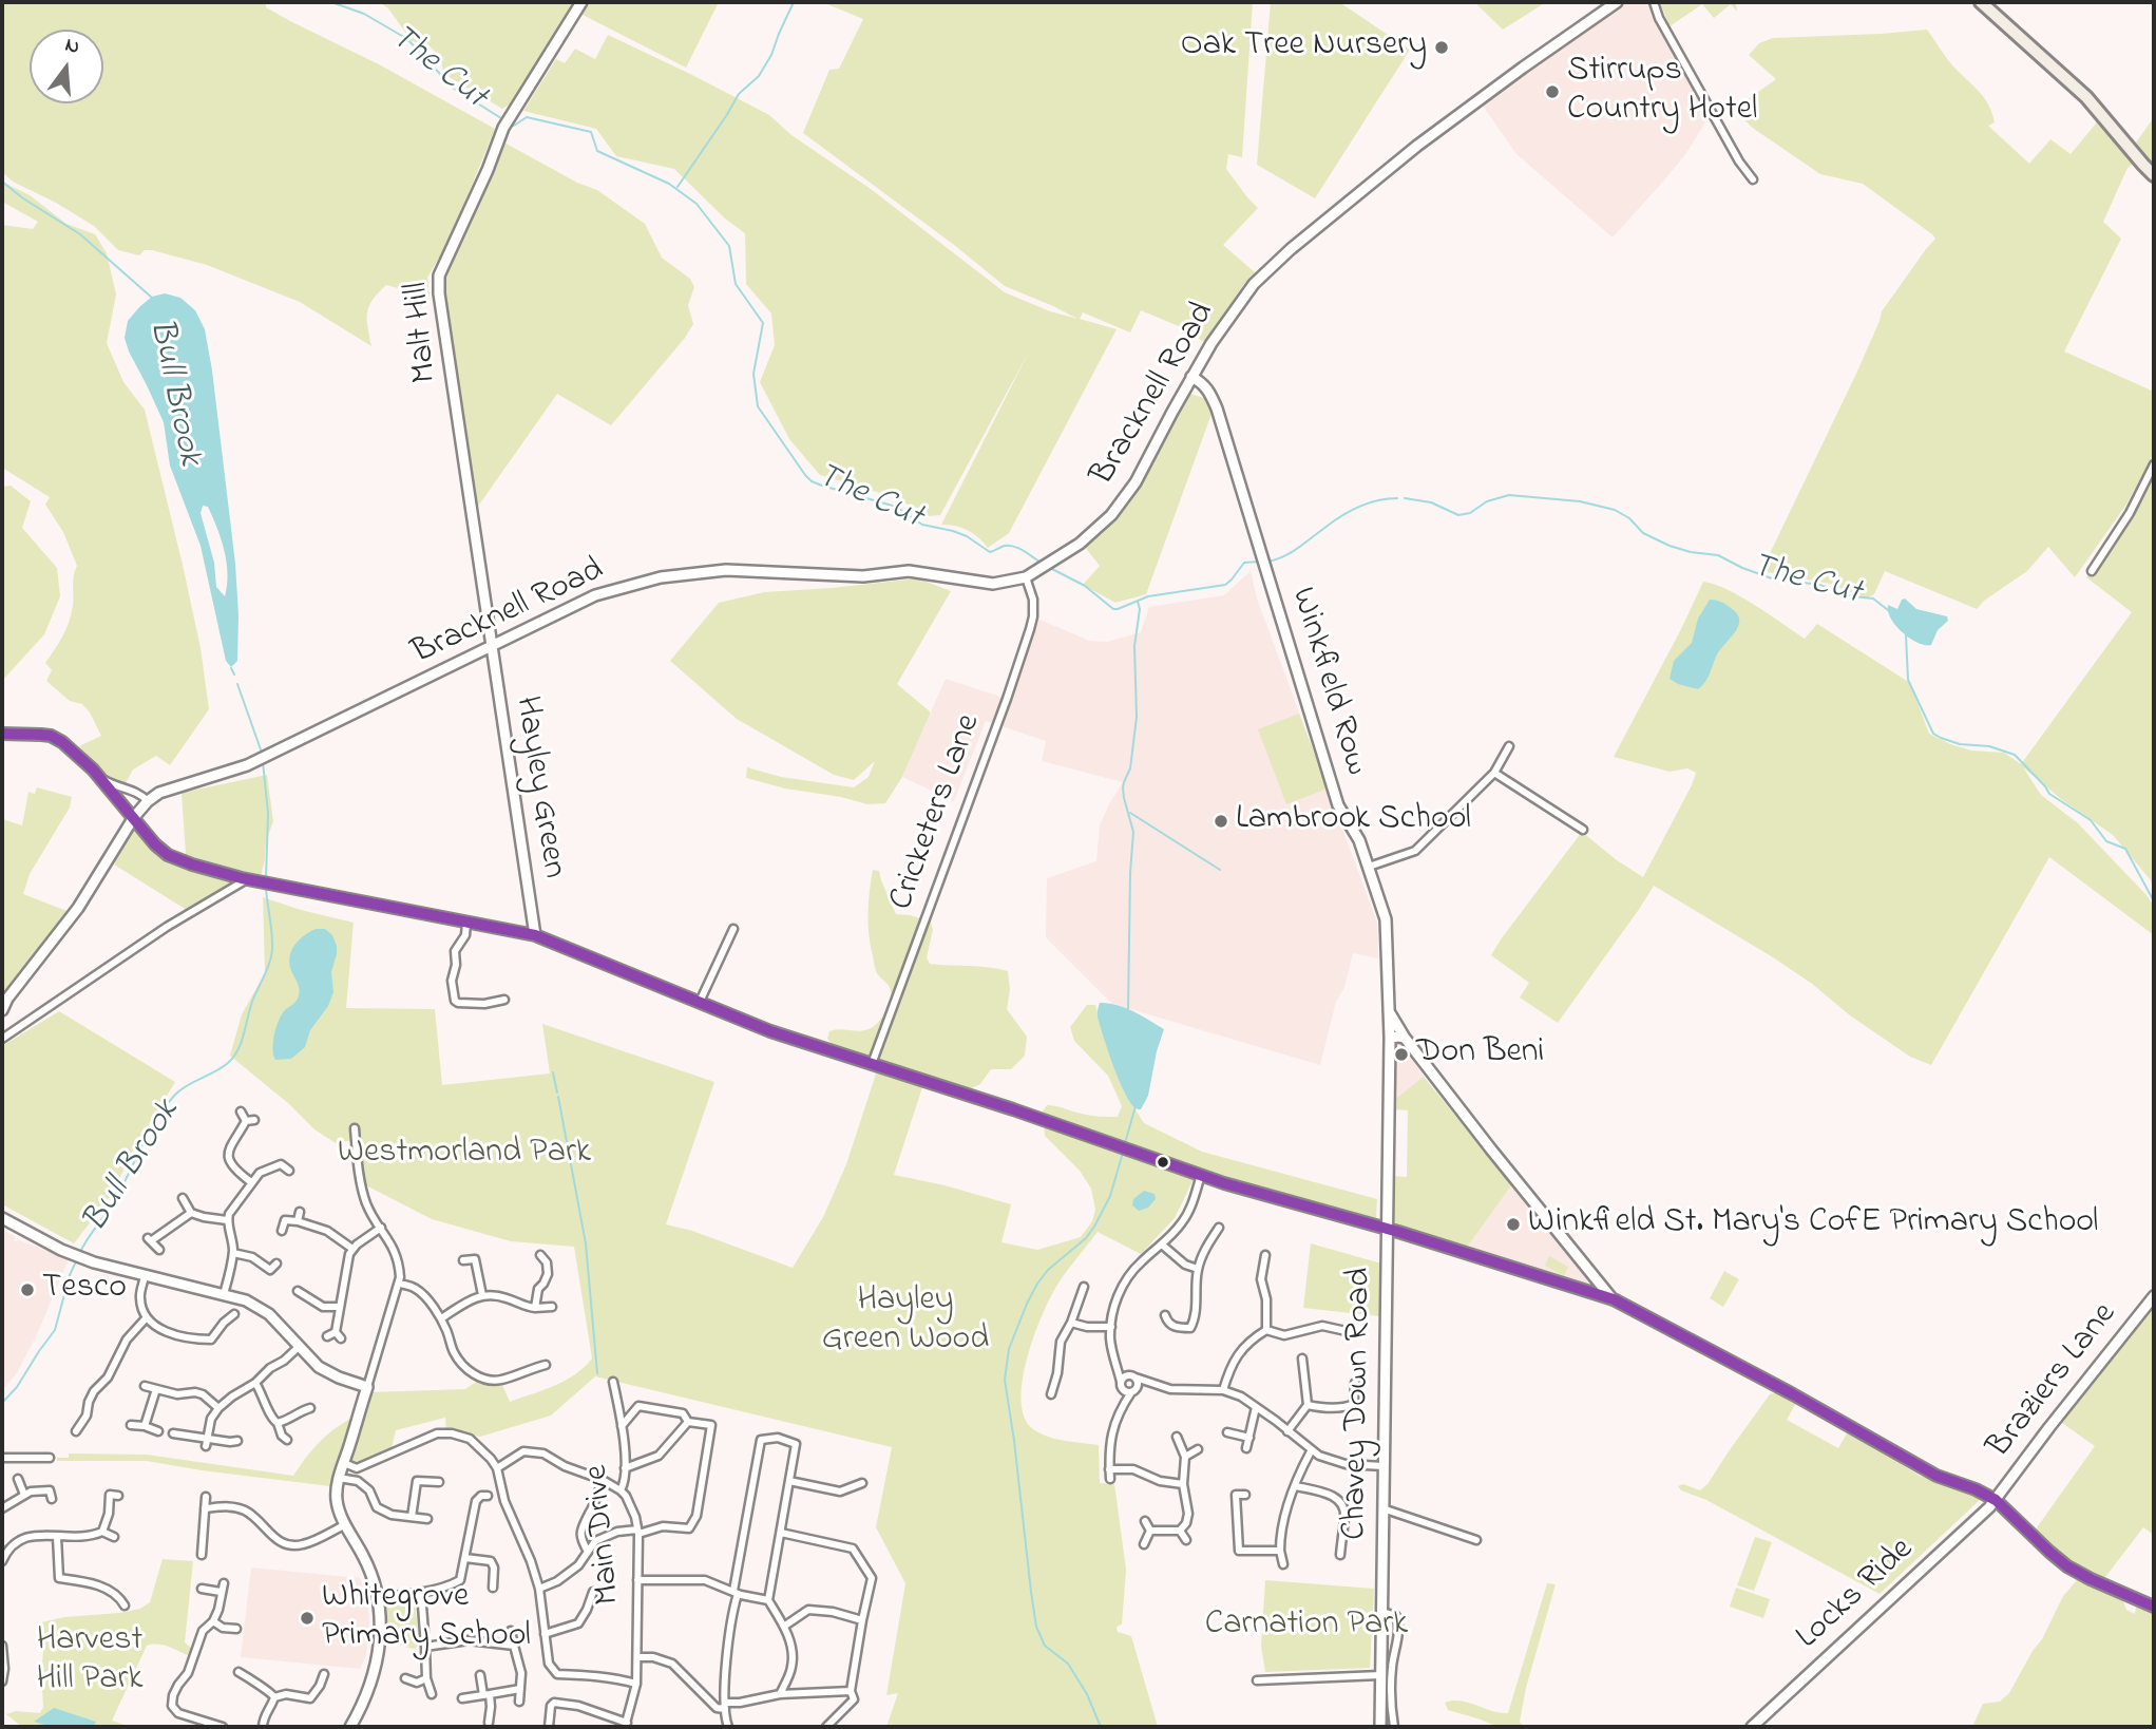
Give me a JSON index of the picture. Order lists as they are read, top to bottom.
{
  "streets": {
    "main road": [
      "Malt Hill",
      "Bracknell Road",
      "Winkfield Row",
      "Hayley Green",
      "Braziers Lane",
      "Chavey Down Road",
      "Locks Ride"
    ],
    "street": ["Cricketers Lane", "Main Drive"]
  },
  "crossings": [
    ["Malt Hill", "Bracknell Road"],
    ["Malt Hill", "Hayley Green"],
    ["Bracknell Road", "Winkfield Row"],
    ["Bracknell Road", "Hayley Green"],
    ["Bracknell Road", "Cricketers Lane"],
    ["Winkfield Row", "Chavey Down Road"],
    ["Braziers Lane", "Locks Ride"]
  ],
  "water": ["The Cut", "Bull Brook"],
  "parks": [
    "Westmorland Park",
    "Hayley Green Wood",
    "Carnation Park",
    "Harvest Hill Park"
  ],
  "places": [
    "Oak Tree Nursery",
    "Stirrups Country Hotel",
    "Lambrook School",
    "Don Beni",
    "Winkfield St. Mary's CofE Primary School",
    "Tesco",
    "Whitegrove Primary School"
  ],
  "north": "top"
}
